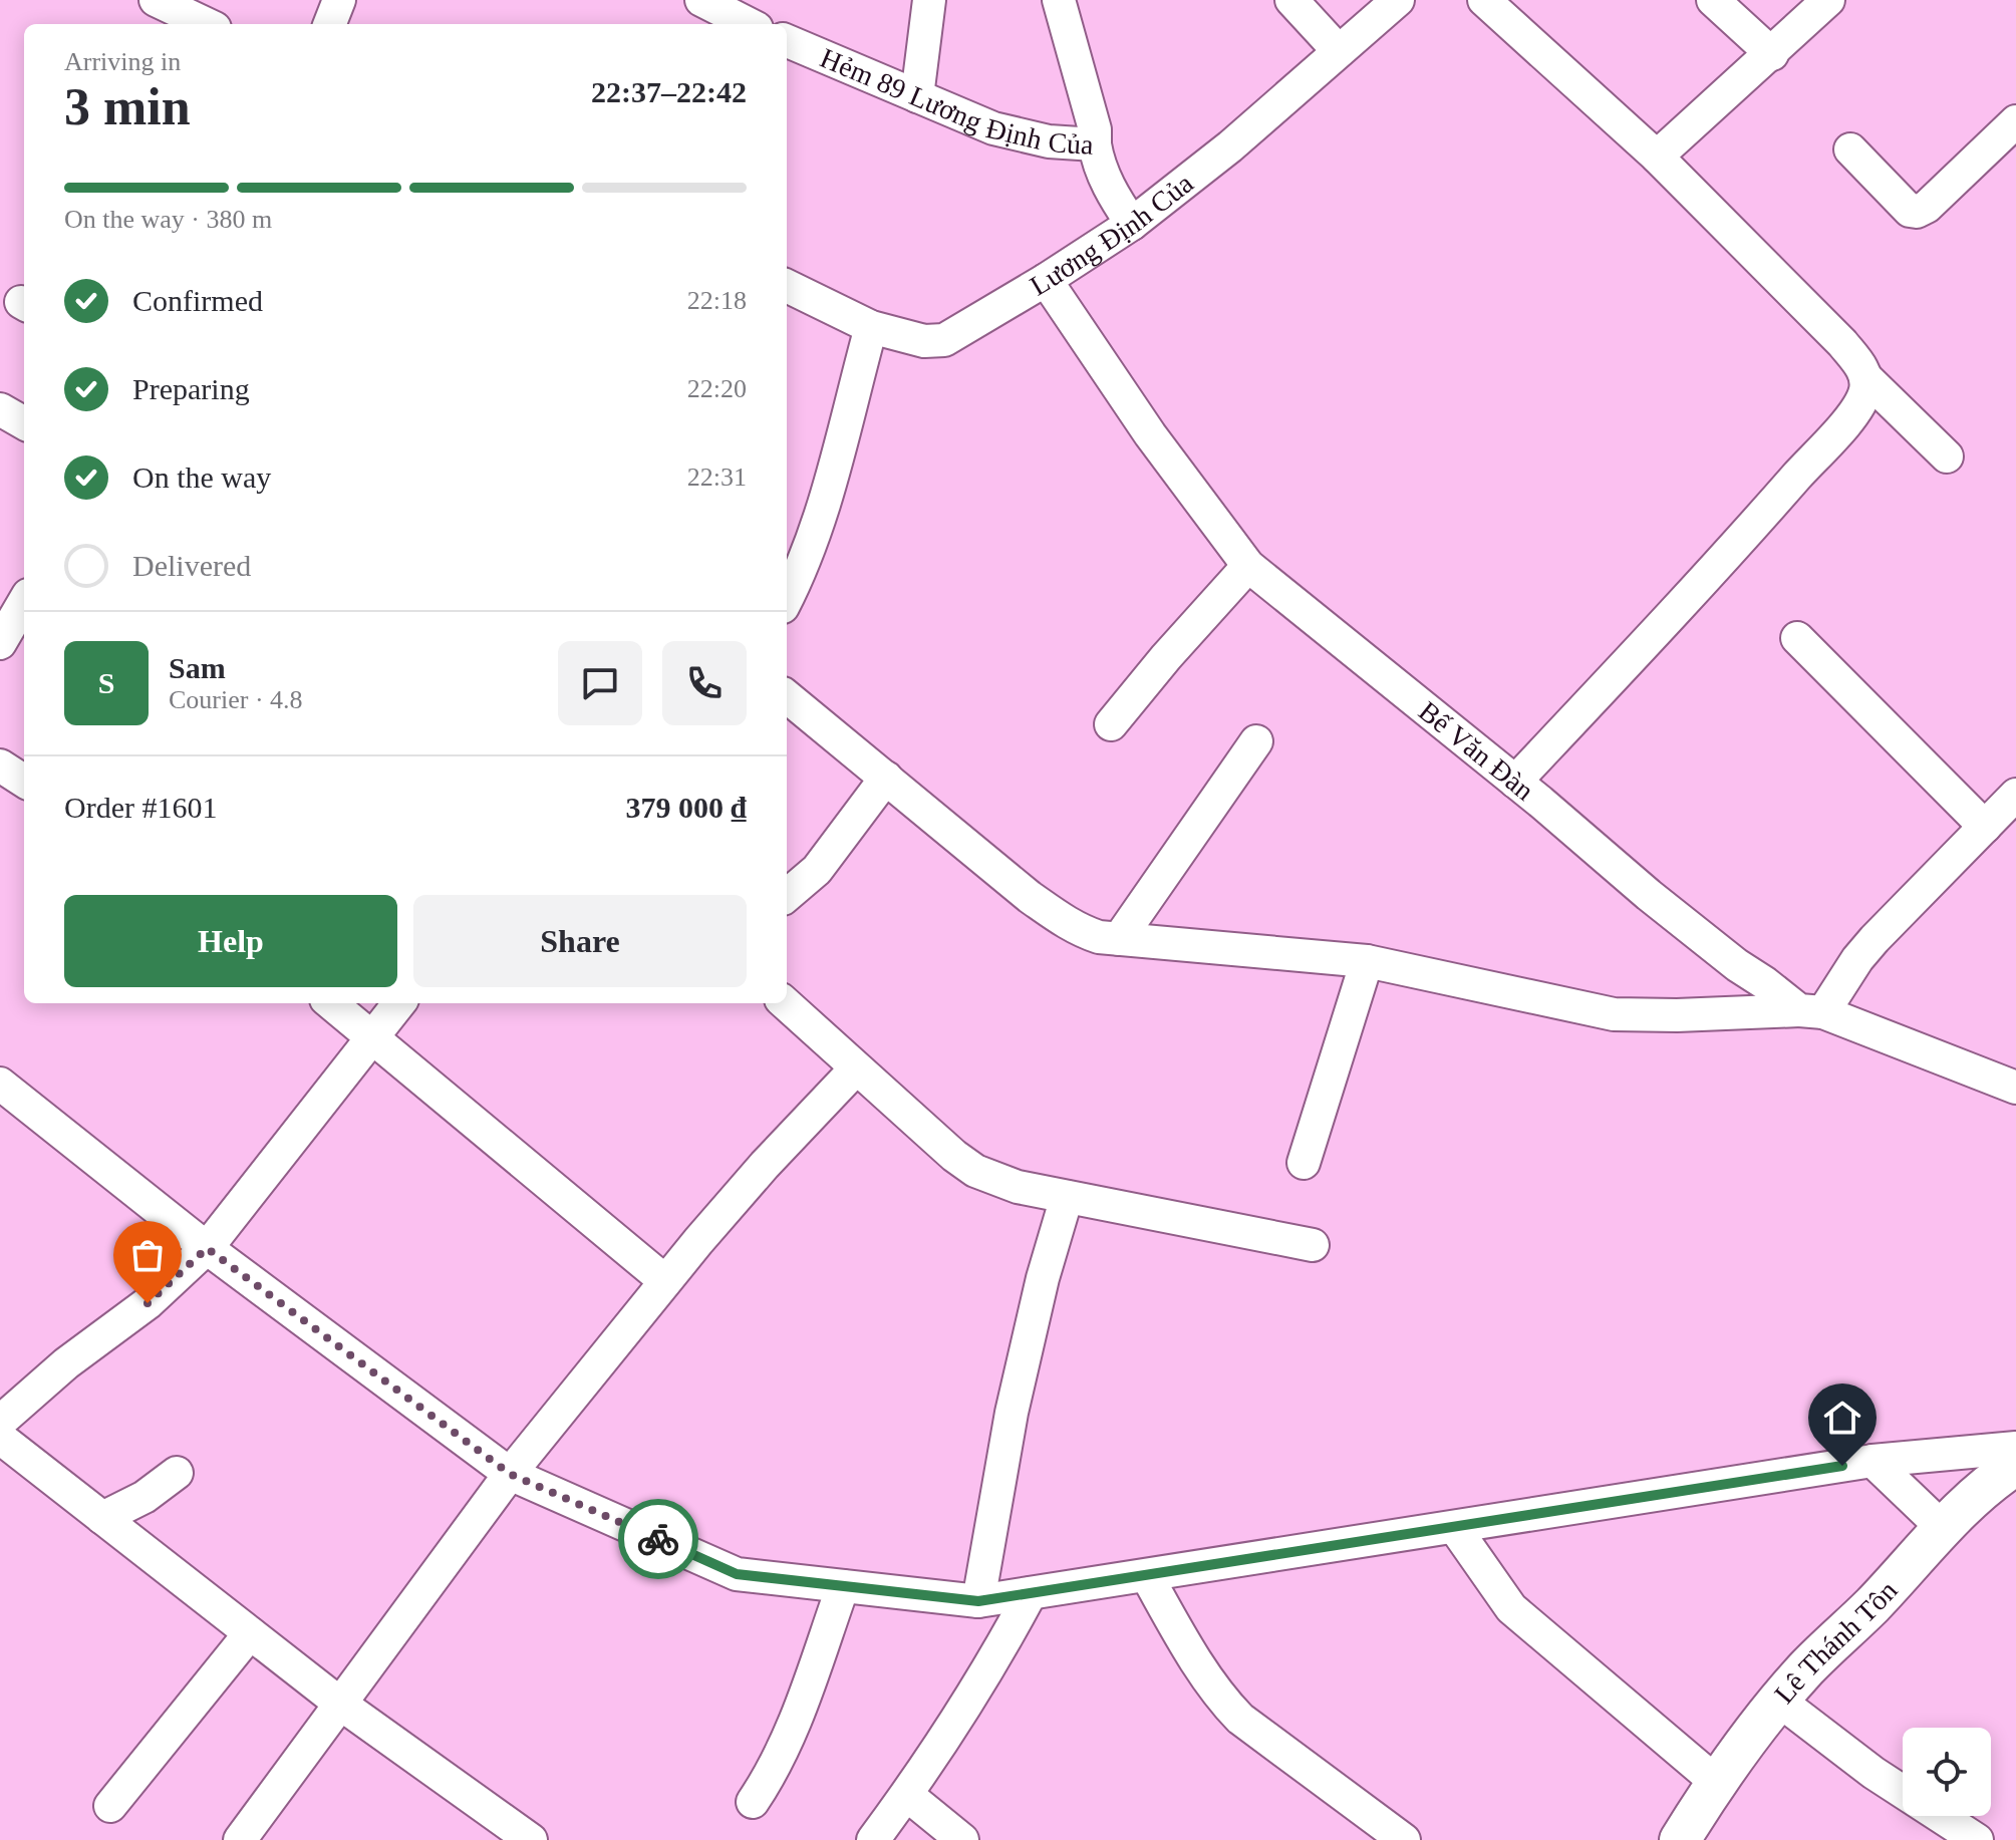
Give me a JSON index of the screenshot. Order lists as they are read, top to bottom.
{
  "streets": {
    "main road": ["Lê Thánh Tôn"],
    "street": ["Hẻm 89 Lương Định Của", "Lương Định Của", "Bế Văn Đàn"]
  },
  "crossings": [
    ["Hẻm 89 Lương Định Của", "Lương Định Của"],
    ["Lương Định Của", "Bế Văn Đàn"]
  ],
  "page": {
    "heading": ["3 min", "Arriving in", "22:37–22:42"],
    "panel": [
      "Sam",
      "Courier · 4.8",
      "Order #1601",
      "379 000 ₫"
    ],
    "bar": "On the way · 380 m",
    "list": [
      ["Confirmed", "22:18"],
      ["Preparing", "22:20"],
      ["On the way", "22:31"],
      "Delivered"
    ],
    "round": "S",
    "buttons": ["Help", "Share"]
  }
}
